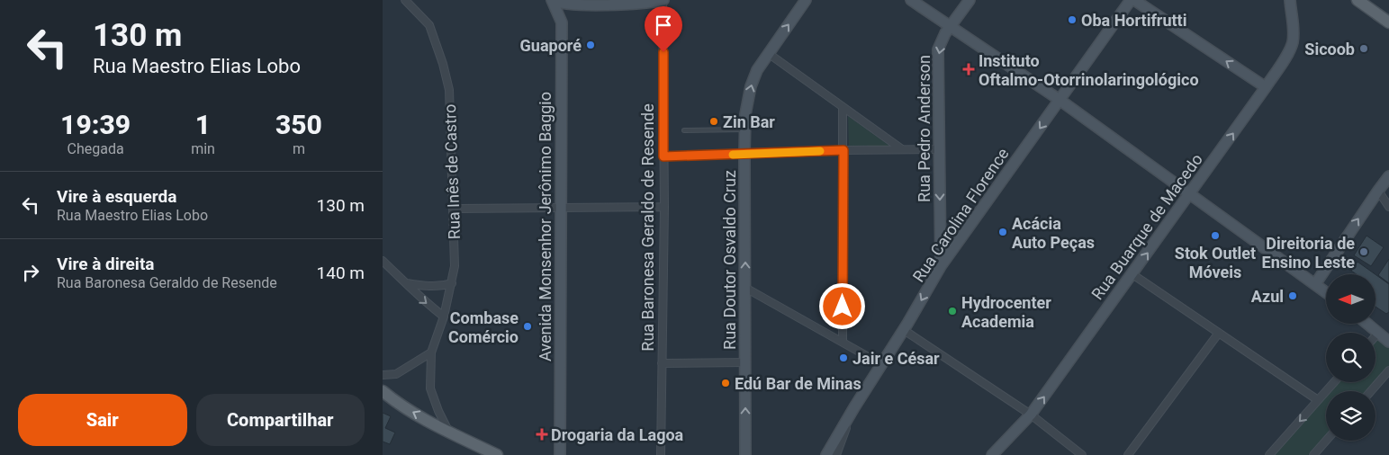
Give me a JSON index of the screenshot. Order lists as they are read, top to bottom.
{
  "streets": {
    "main road": [
      "Rua Pedro Anderson",
      "Rua Carolina Florence",
      "Avenida Monsenhor Jerônimo Baggio",
      "Rua Buarque de Macedo",
      "Rua Baronesa Geraldo de Resende",
      "Rua Doutor Osvaldo Cruz"
    ],
    "street": ["Rua Inês de Castro"]
  },
  "crossings": [
    ["Rua Pedro Anderson", "Rua Carolina Florence"],
    ["Avenida Monsenhor Jerônimo Baggio", "Rua Baronesa Geraldo de Resende"]
  ],
  "one_way": [
    "Rua Pedro Anderson",
    "Rua Carolina Florence",
    "Rua Buarque de Macedo",
    "Rua Doutor Osvaldo Cruz"
  ],
  "places": {
    "other": [
      "Oba Hortifrutti",
      "Guaporé",
      "Sicoob",
      "Zin Bar",
      "Acácia Auto Peças",
      "Stok Outlet Móveis",
      "Direitoria de Ensino Leste",
      "Azul",
      "Hydrocenter Academia",
      "Combase Comércio",
      "Jair e César",
      "Edú Bar de Minas"
    ],
    "health": ["Instituto Oftalmo-Otorrinolaringológico", "Drogaria da Lagoa"]
  },
  "north": "left",
  "page": {
    "turn": ["130 m", "Rua Maestro Elias Lobo"],
    "eta": [
      "19:39",
      "Chegada",
      "1",
      "min",
      "350",
      "m"
    ],
    "list": [
      {
        "name": "Vire à esquerda",
        "note": "Rua Maestro Elias Lobo",
        "value": "130 m"
      },
      {
        "name": "Vire à direita",
        "note": "Rua Baronesa Geraldo de Resende",
        "value": "140 m"
      }
    ],
    "buttons": ["Sair", "Compartilhar"]
  }
}
